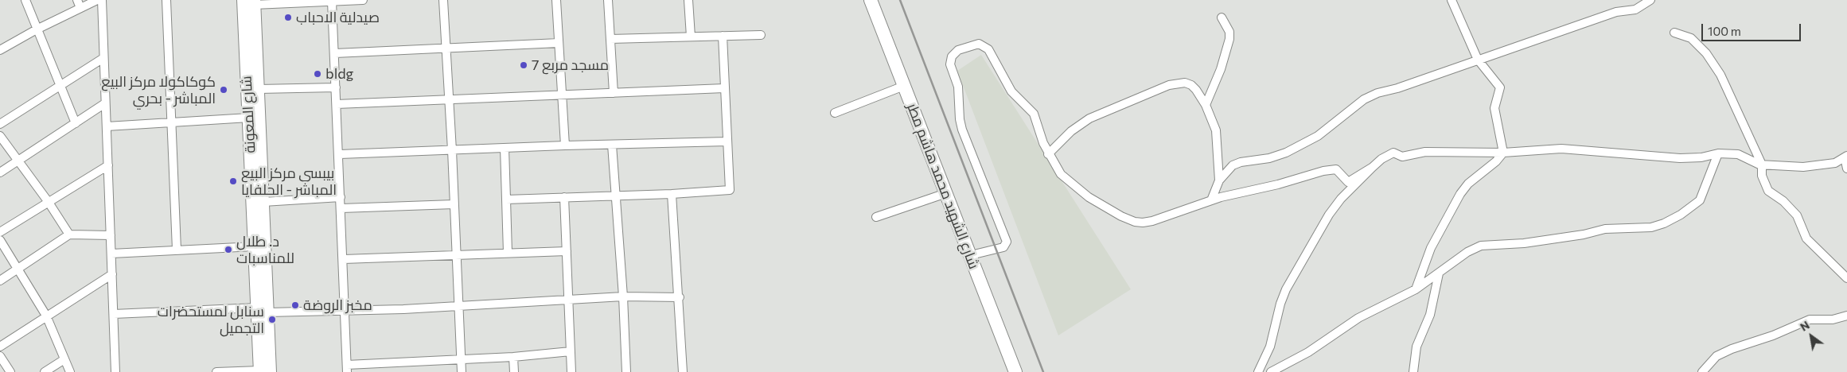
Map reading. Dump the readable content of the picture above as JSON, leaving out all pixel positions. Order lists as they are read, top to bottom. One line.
{"streets":{"main road":["شارع المعونة","شارع الشهيد محمد هاشم مطر"]},"places":["صيدلية الاحباب","مسجد مربع 7","bldg","كوكاكولا مركز البيع المباشر - بحري","بيبسي مركز البيع المباشر - الحلفايا","د. طلال للمناسبات","مخبز الروضة","سنابل لمستحضرات التجميل"],"scale_bar":"100 m","north":"top left"}
